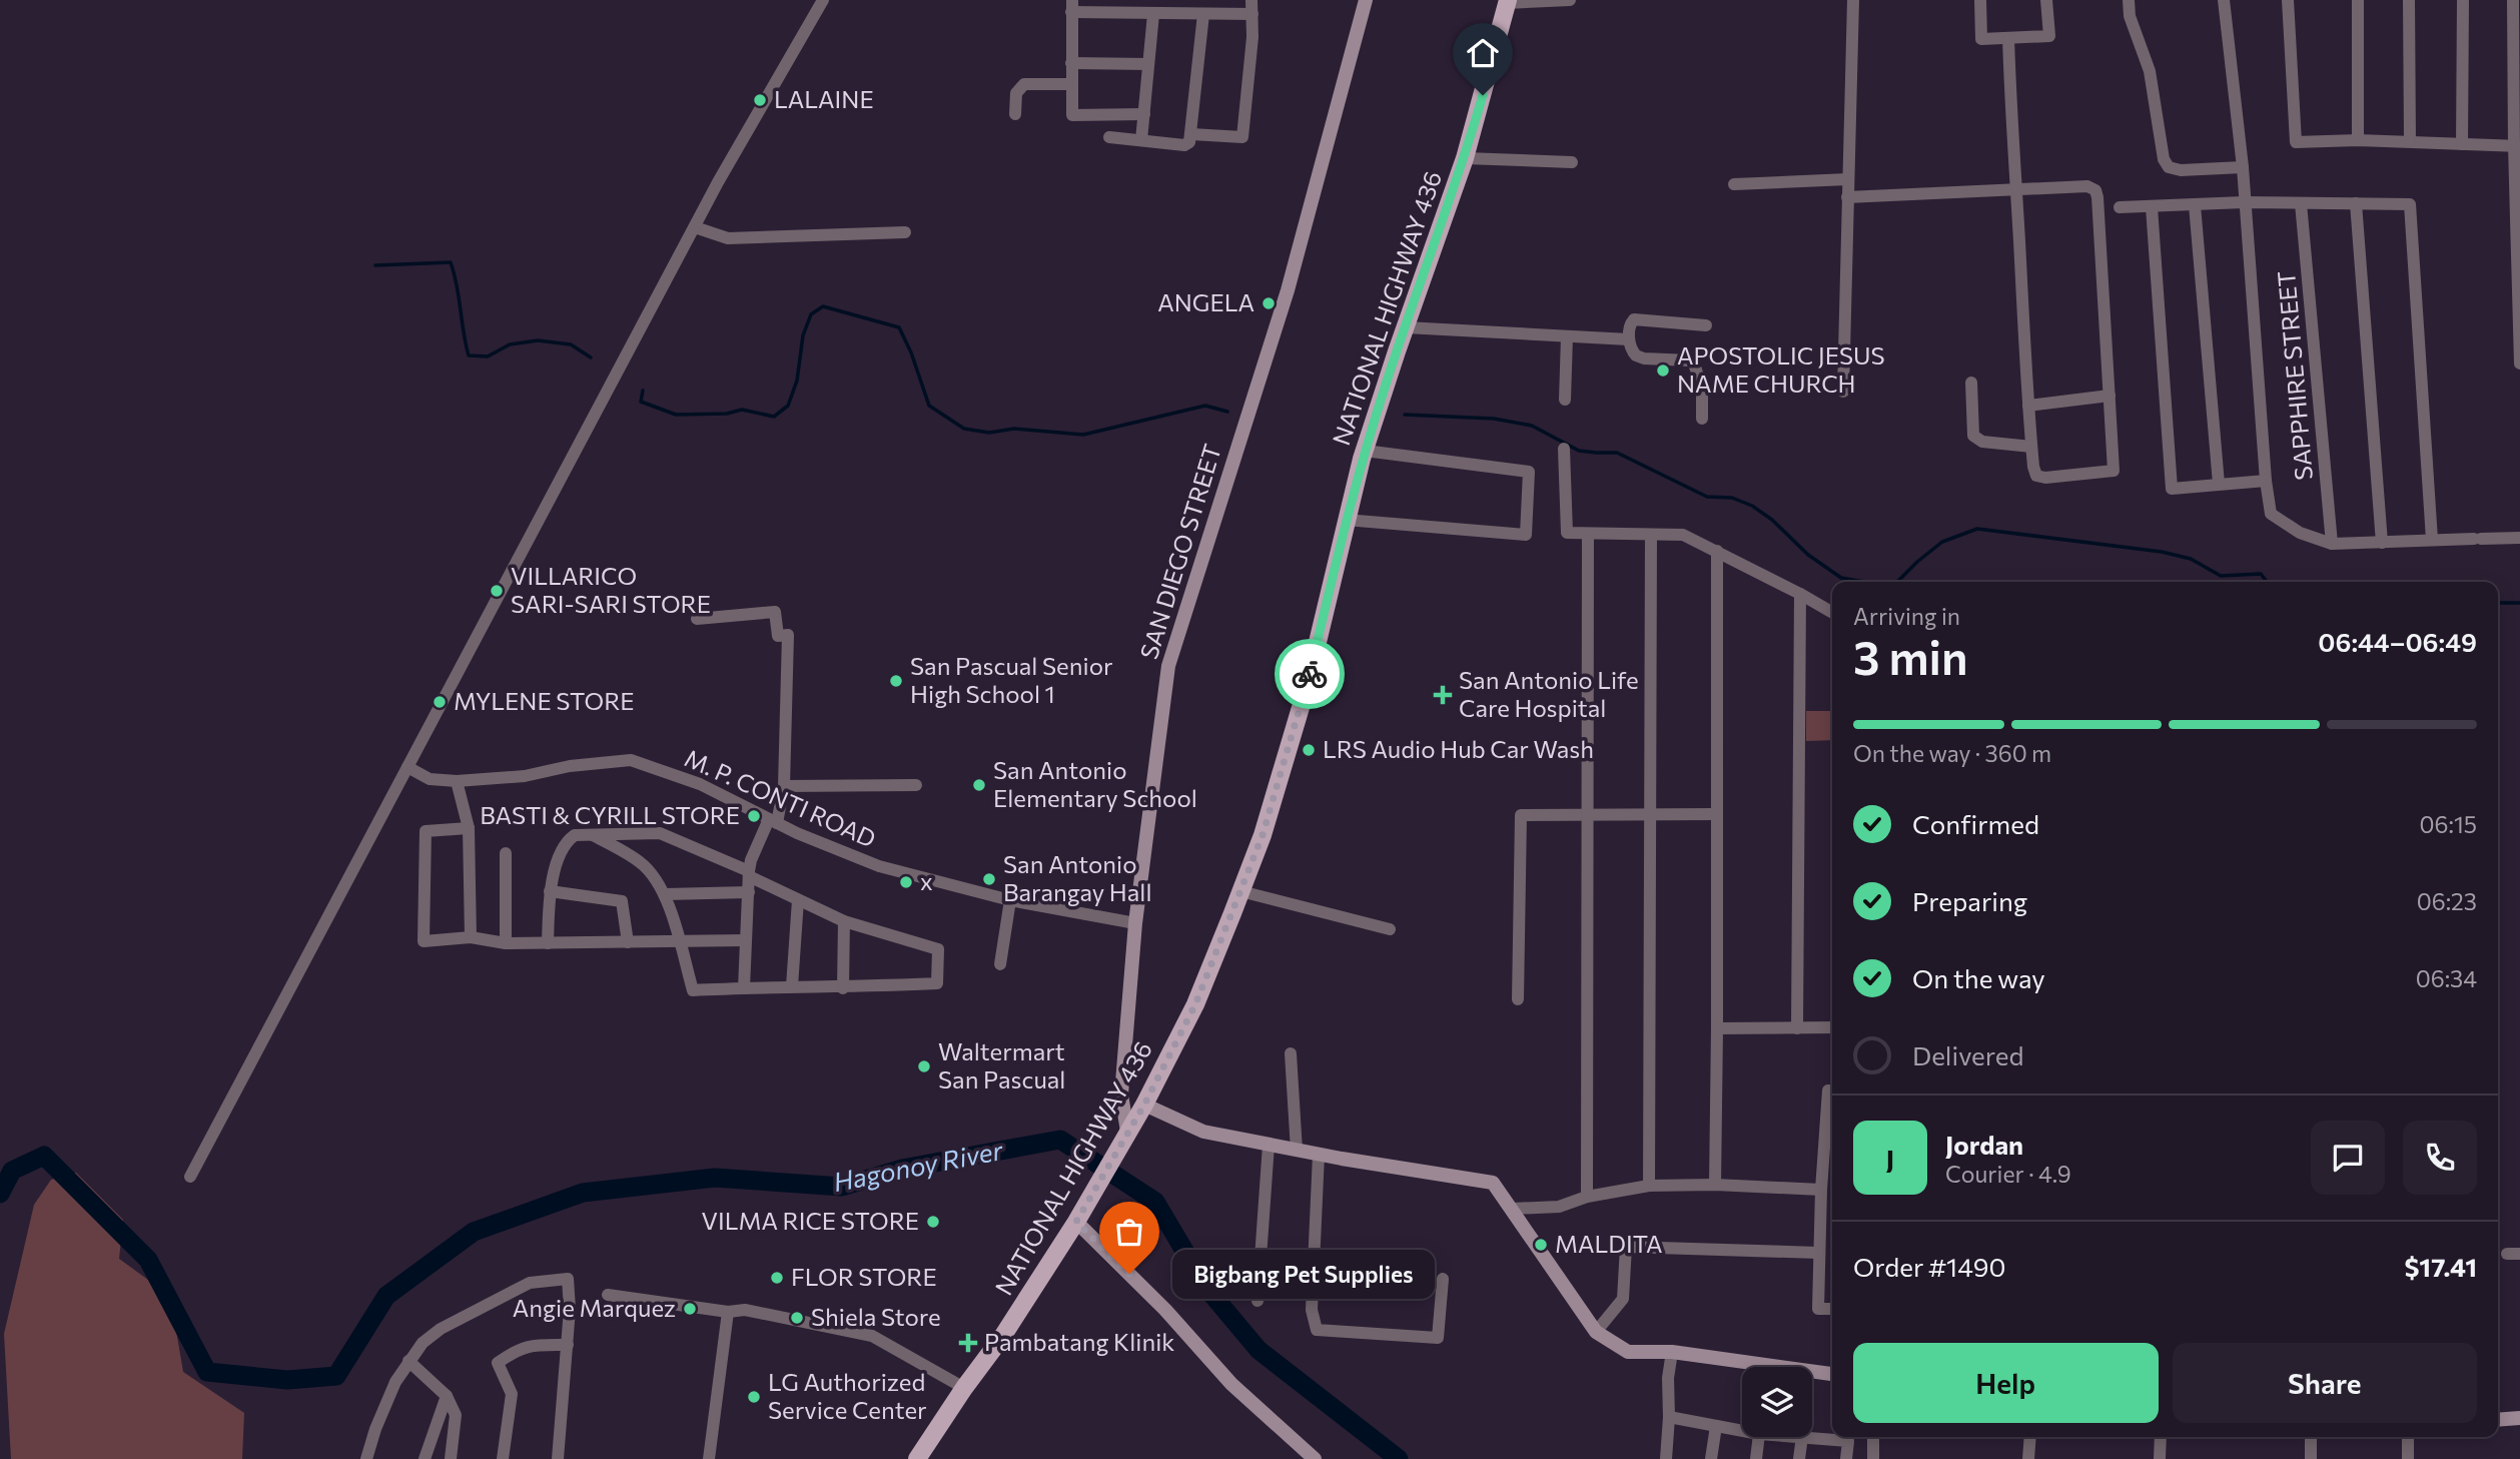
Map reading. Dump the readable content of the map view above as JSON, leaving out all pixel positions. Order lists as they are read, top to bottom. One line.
{"streets":{"main road":["NATIONAL HIGHWAY 436"],"street":["SAPPHIRE STREET","SAN DIEGO STREET","M. P. CONTI ROAD"]},"crossings":[["NATIONAL HIGHWAY 436","SAN DIEGO STREET"],["SAN DIEGO STREET","M. P. CONTI ROAD"]],"water":["Hagonoy River"],"places":{"other":["LALAINE","ANGELA","APOSTOLIC JESUS NAME CHURCH","VILLARICO SARI-SARI STORE","San Pascual Senior High School 1","MYLENE STORE","LRS Audio Hub Car Wash","San Antonio Elementary School","BASTI & CYRILL STORE","San Antonio Barangay Hall","x","Waltermart San Pascual","VILMA RICE STORE","MALDITA","Bigbang Pet Supplies","FLOR STORE","Angie Marquez","Shiela Store","LG Authorized Service Center"],"health":["San Antonio Life Care Hospital","Pambatang Klinik"]},"page":{"heading":["3 min","Arriving in","06:44–06:49"],"panel":["Jordan","Courier · 4.9","Order #1490","$17.41"],"bar":"On the way · 360 m","list":[["Confirmed","06:15"],["Preparing","06:23"],["On the way","06:34"],"Delivered"],"round":"J","bubble":"Bigbang Pet Supplies","buttons":["Help","Share"]}}
